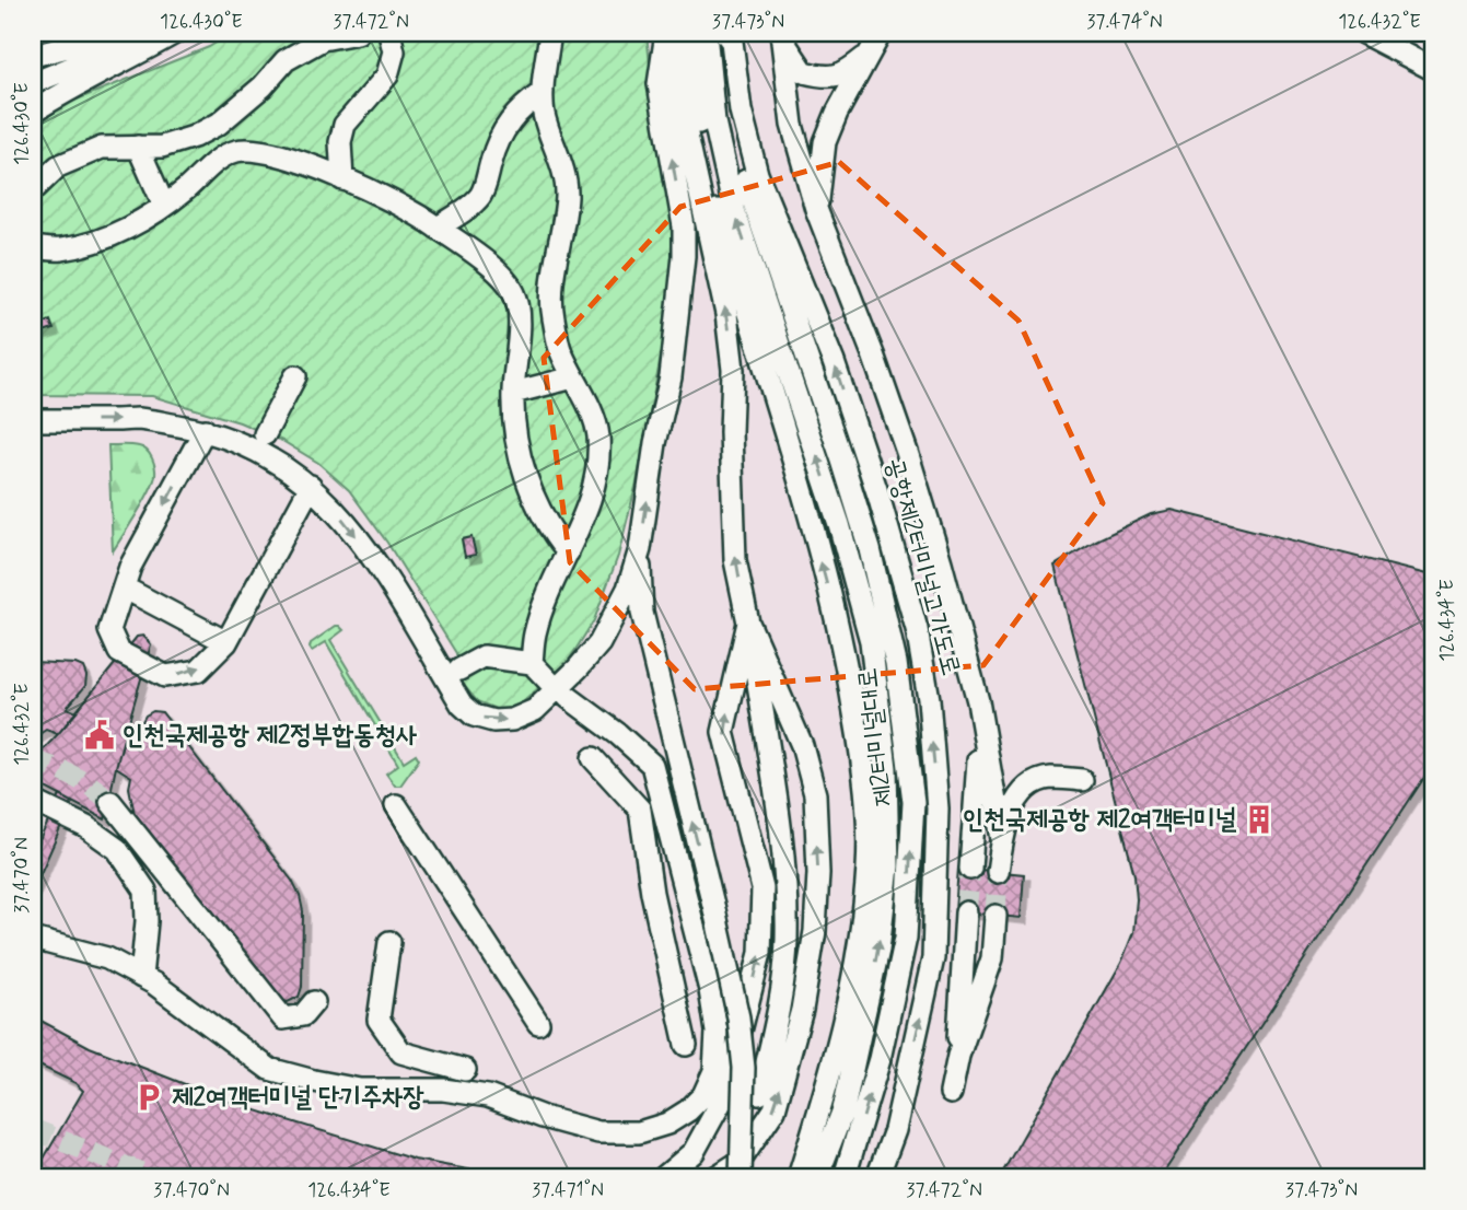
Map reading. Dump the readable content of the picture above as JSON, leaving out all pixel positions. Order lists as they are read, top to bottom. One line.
{"streets":{"street":["공항제2터미널고가도로","제2터미널대로"]},"crossings":[["공항제2터미널고가도로","제2터미널대로"]],"places":{"public building":["인천국제공항 제2정부합동청사"],"building":["인천국제공항 제2여객터미널"],"parking":["제2여객터미널 단기주차장"]},"coordinates":["126.430°E","37.472°N","37.473°N","37.474°N","126.432°E","126.434°E","37.470°N","37.471°N"]}
